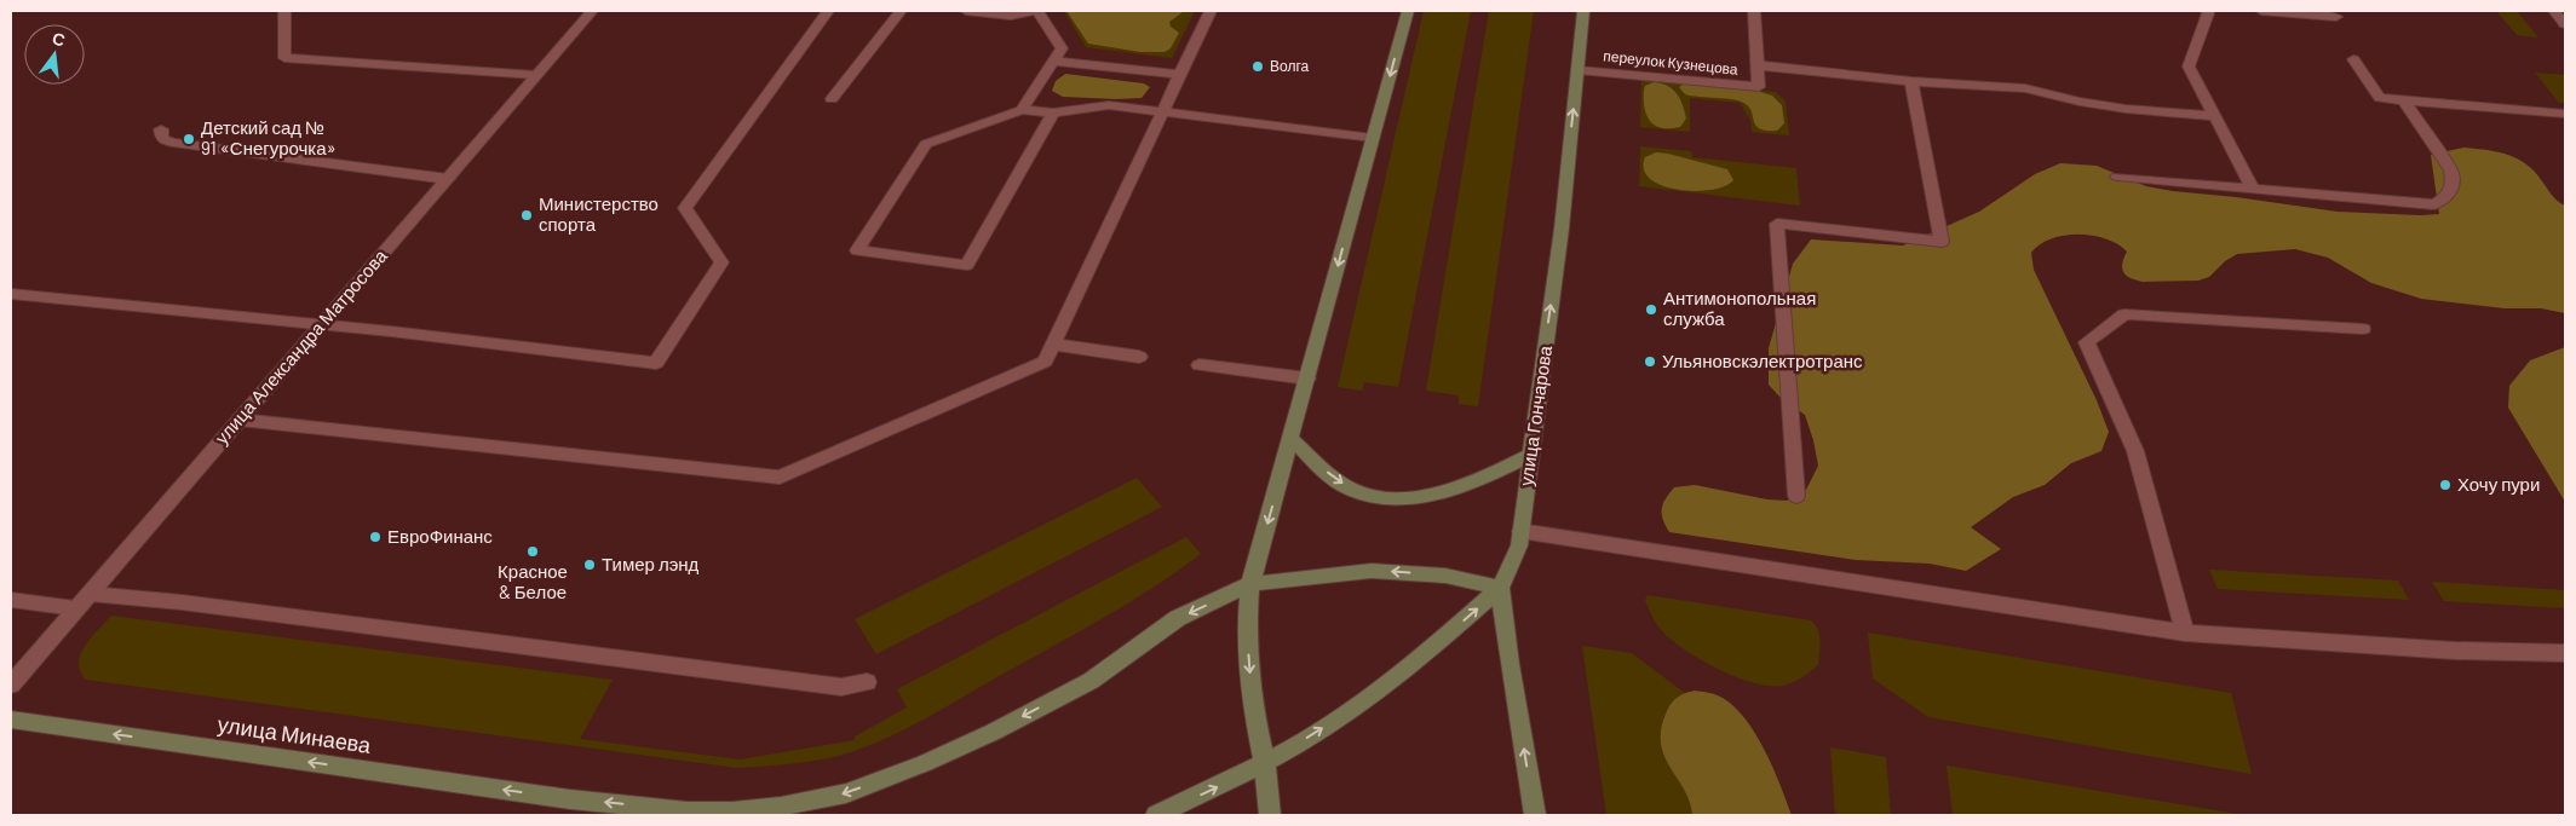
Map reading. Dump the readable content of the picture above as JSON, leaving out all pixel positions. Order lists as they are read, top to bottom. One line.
{"streets":{"main road":["улица Гончарова","улица Минаева"],"street":["переулок Кузнецова","улица Александра Матросова"]},"crossings":[["переулок Кузнецова","улица Гончарова"],["улица Гончарова","улица Минаева"]],"one_way":["улица Гончарова","улица Минаева"],"places":["Волга","Детский сад № 91 «Снегурочка»","Министерство спорта","Антимонопольная служба","Ульяновскэлектротранс","Хочу пури","ЕвроФинанс","Красное & Белое","Тимер лэнд"],"north":"top"}
